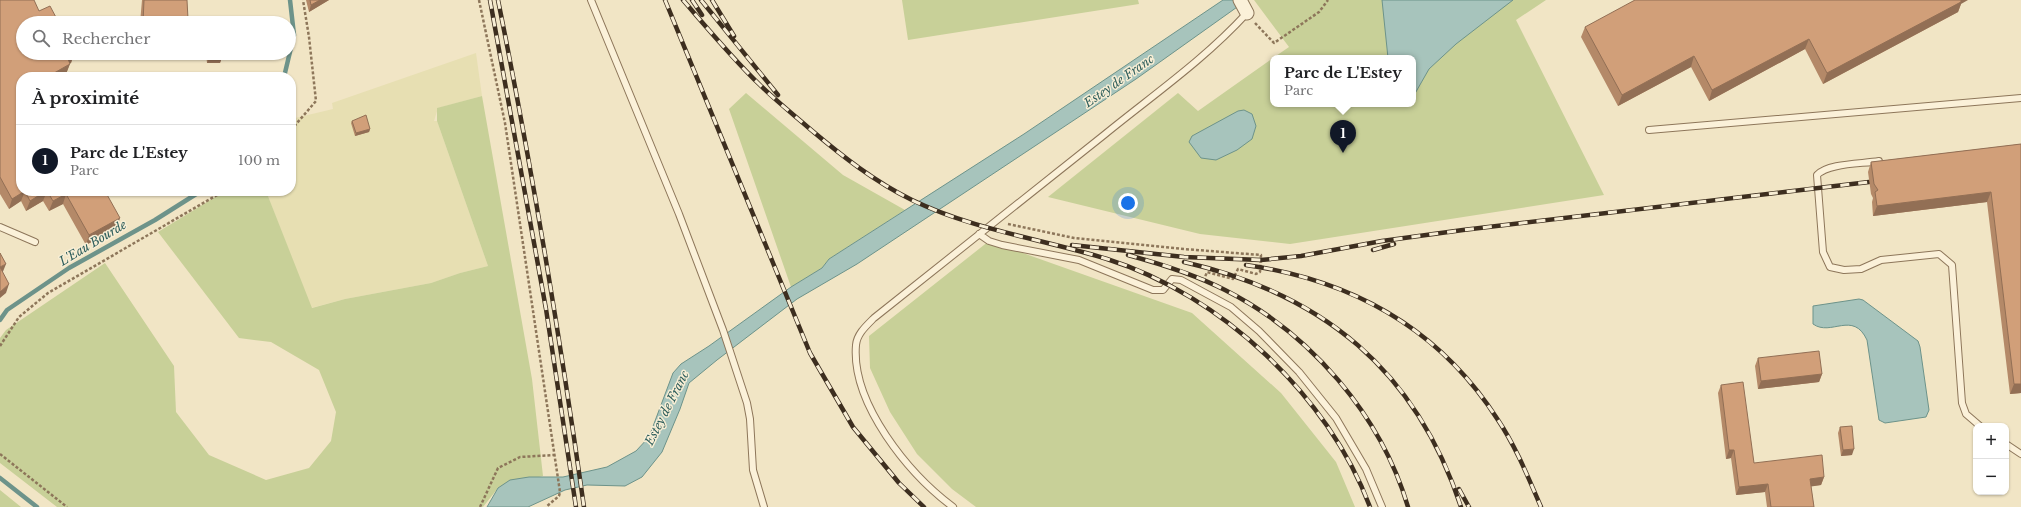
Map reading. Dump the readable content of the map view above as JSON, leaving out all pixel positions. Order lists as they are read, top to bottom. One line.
{"water":["Estey de Franc","L'Eau Bourde"],"page":{"search":"Rechercher","popup":["Parc de L'Estey","Parc"],"heading":"À proximité","pins":"1","list":[{"mark":"1","name":"Parc de L'Estey","note":"Parc","value":"100 m"}],"map_buttons":["+","−"]}}
